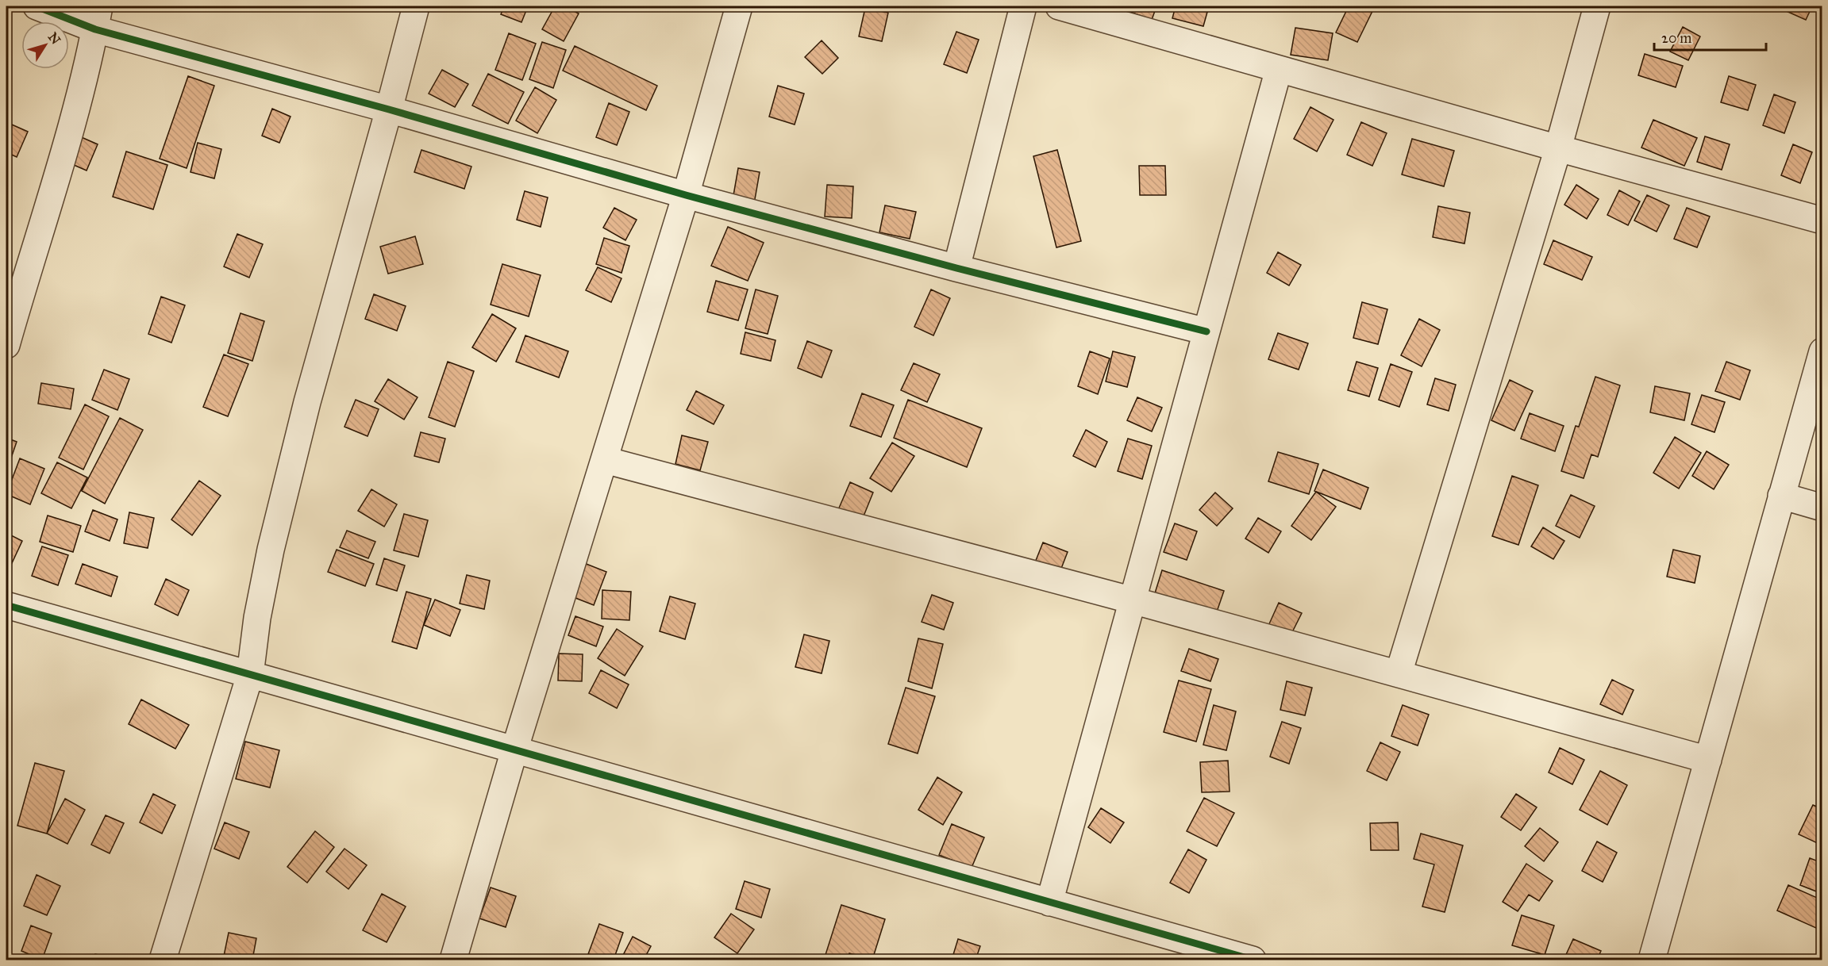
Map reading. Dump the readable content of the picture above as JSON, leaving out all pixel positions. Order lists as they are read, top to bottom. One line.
{"scale_bar":"20 m","north":"top right"}
